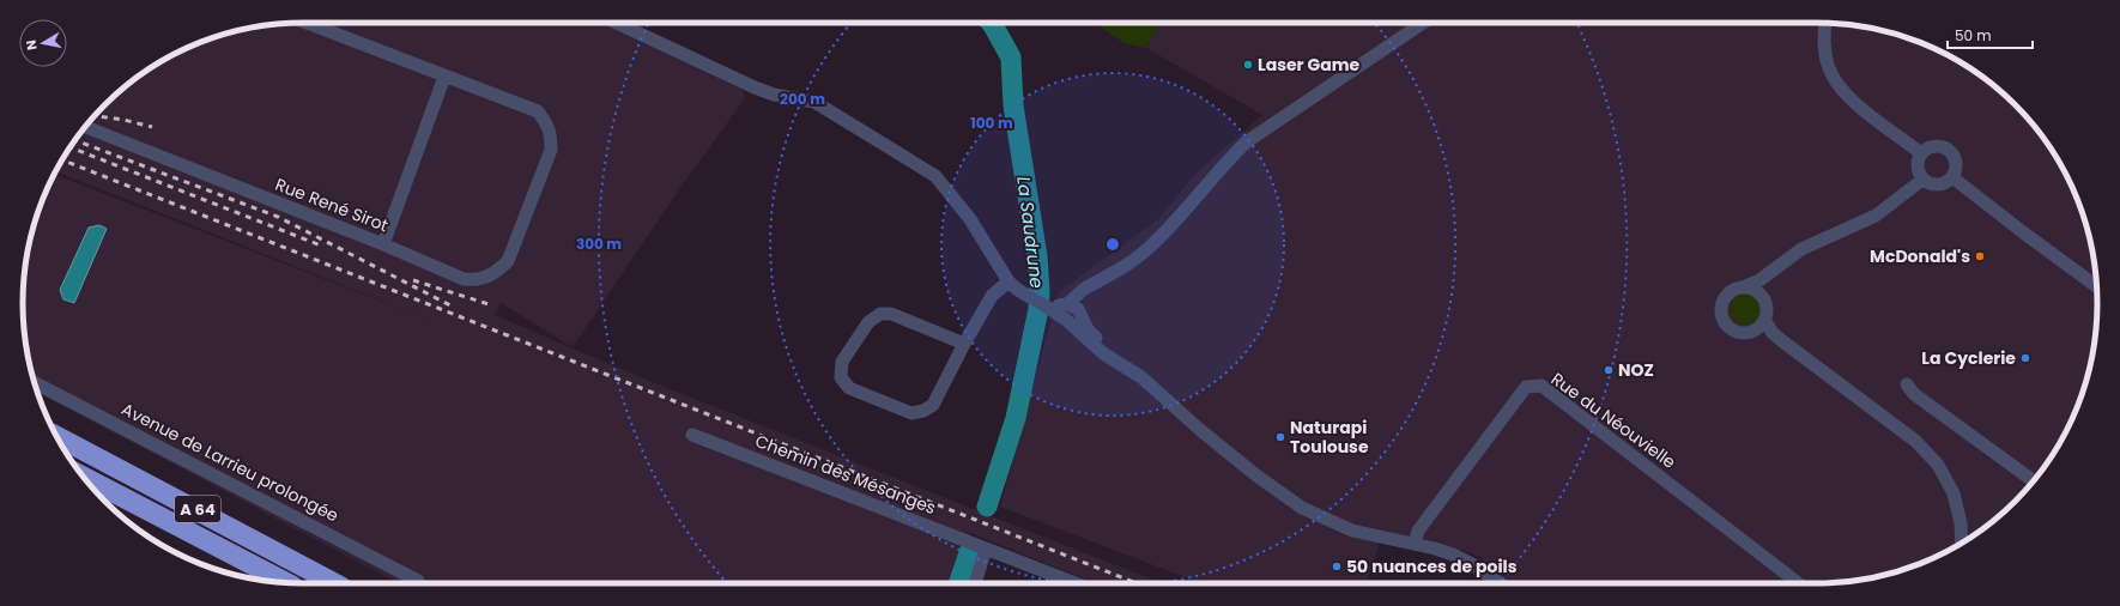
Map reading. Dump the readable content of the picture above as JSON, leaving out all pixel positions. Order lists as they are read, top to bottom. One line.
{"streets":{"highway":["A 64"],"street":["Rue René Sirot","Rue du Néouvielle","Avenue de Larrieu prolongée","Chemin des Mésanges"]},"water":["La Saudrune"],"places":["Laser Game","McDonald's","La Cyclerie","NOZ","Naturapi Toulouse","50 nuances de poils"],"scale_bar":"50 m","north":"left","rings":["200 m","100 m","300 m"]}
